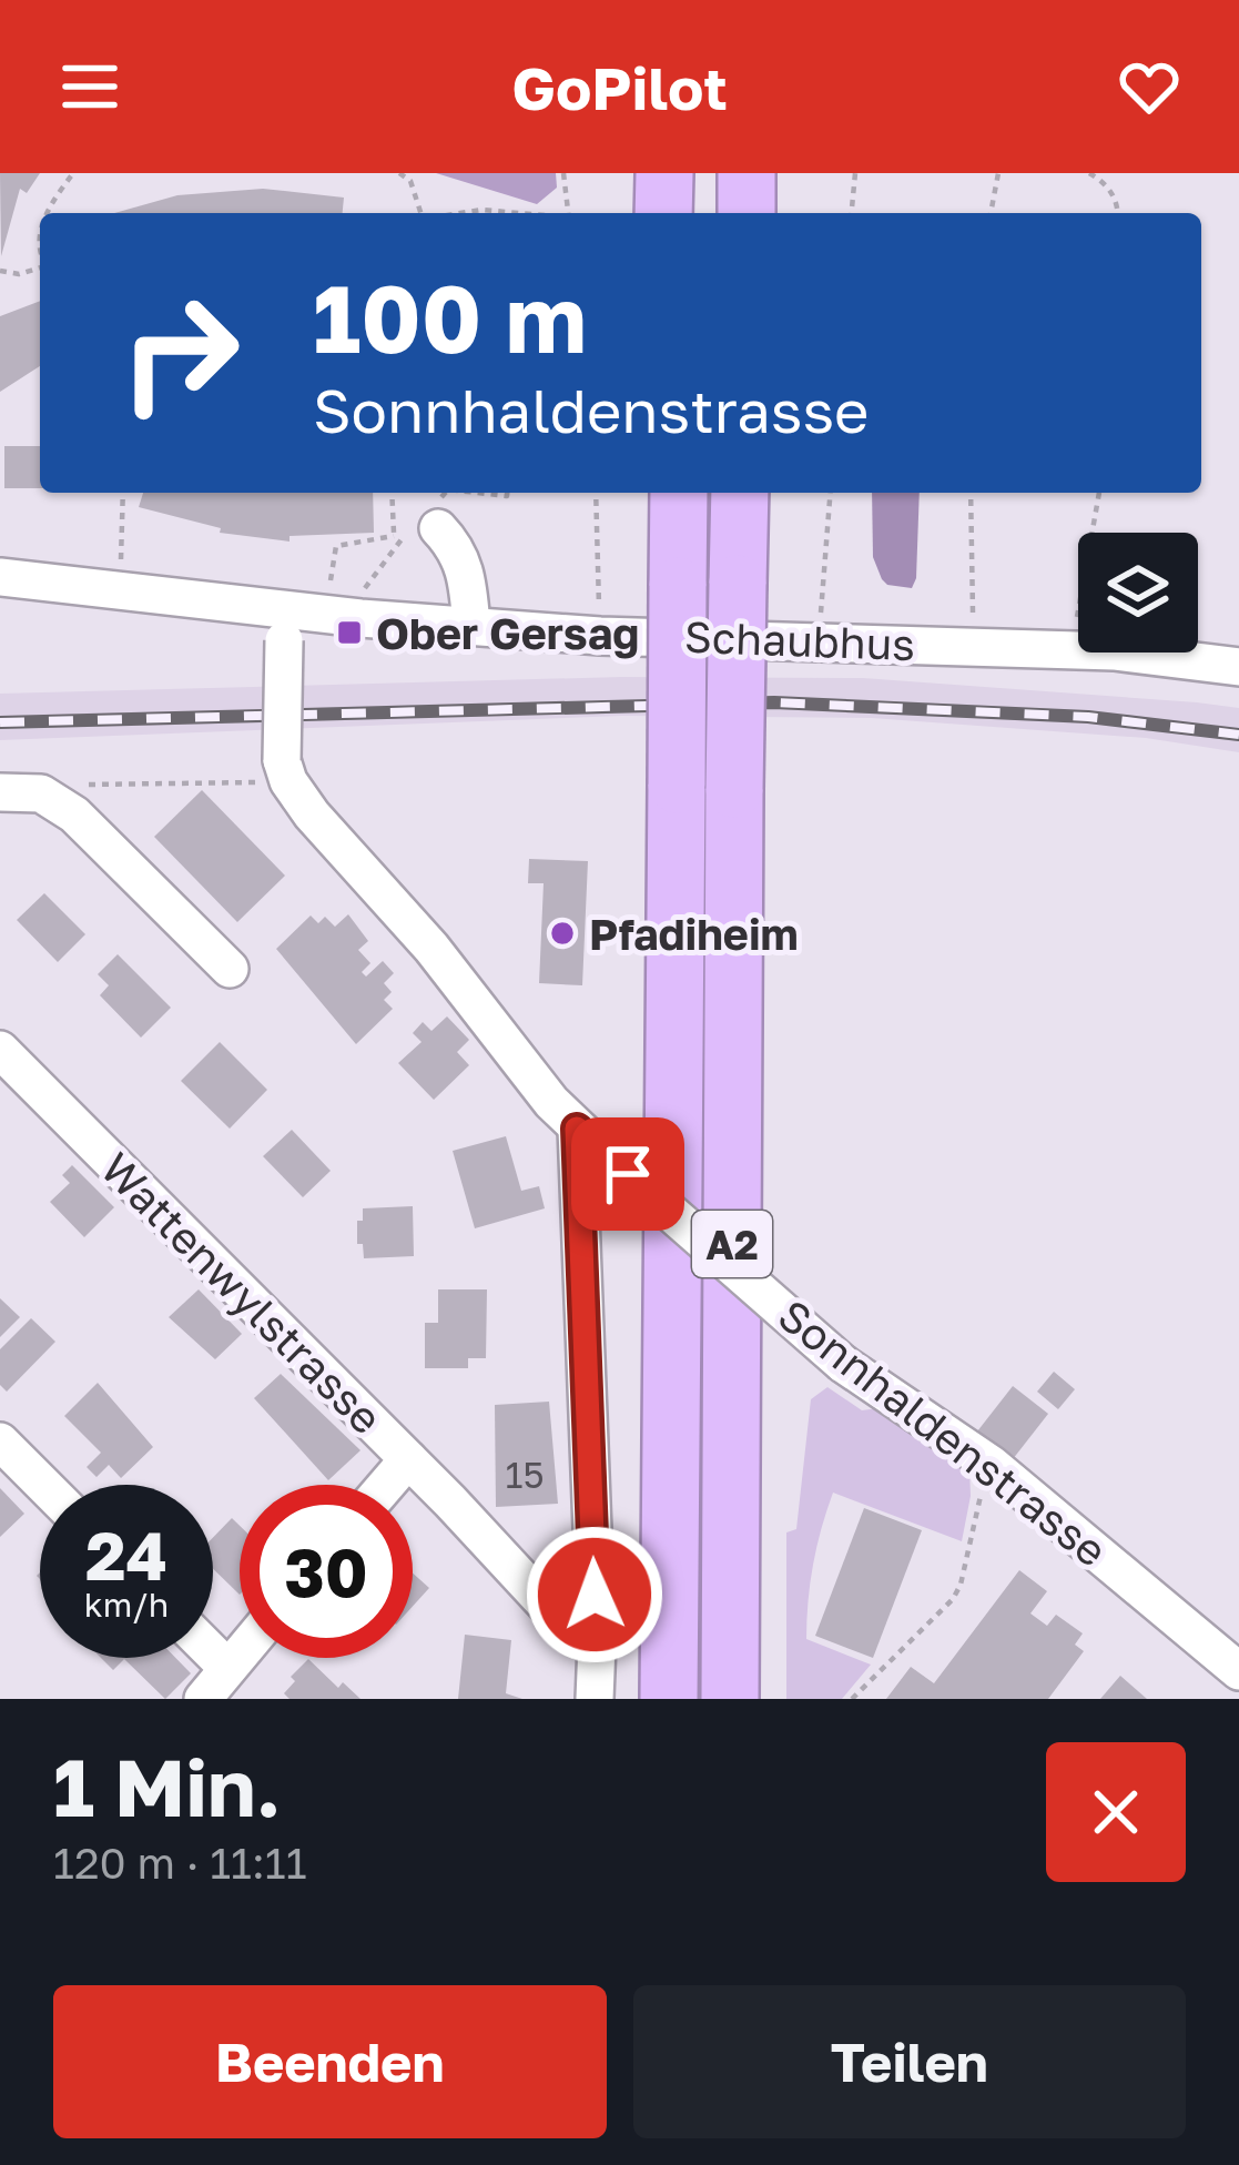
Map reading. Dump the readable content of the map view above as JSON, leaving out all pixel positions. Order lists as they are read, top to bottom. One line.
{"streets":{"highway":["A2"],"street":["Schaubhus","Wattenwylstrasse","Sonnhaldenstrasse"]},"crossings":[["Schaubhus","Sonnhaldenstrasse"]],"places":{"transit":["Ober Gersag"],"other":["Pfadiheim"]},"house_numbers":["15"],"page":{"header":"GoPilot","turn":["100 m","Sonnhaldenstrasse"],"speed":"24 km/h","limit":"30","heading":["1 Min.","120 m · 11:11"],"buttons":["Beenden","Teilen"]}}
